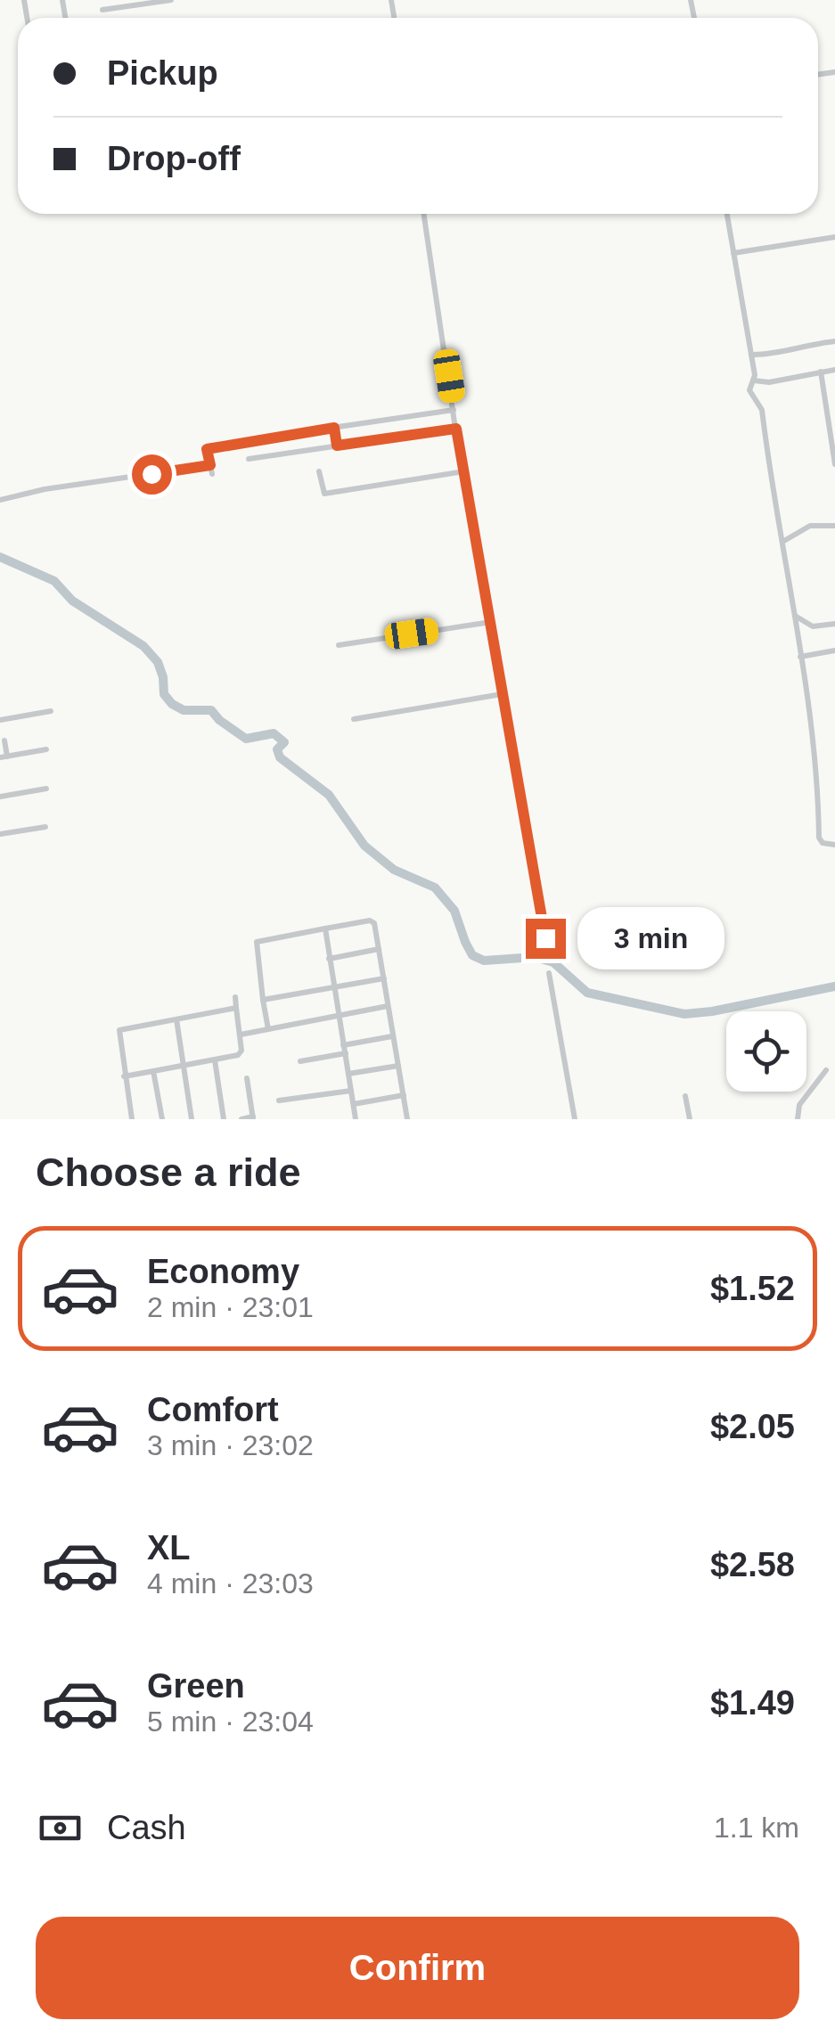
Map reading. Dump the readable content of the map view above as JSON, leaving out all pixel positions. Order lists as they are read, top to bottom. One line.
{"page":{"banner":["Pickup","Drop-off"],"bubble":"3 min","heading":"Choose a ride","list":[{"name":"Economy","note":"2 min · 23:01","value":"$1.52"},{"name":"Comfort","note":"3 min · 23:02","value":"$2.05"},{"name":"XL","note":"4 min · 23:03","value":"$2.58"},{"name":"Green","note":"5 min · 23:04","value":"$1.49"}],"pay":["Cash","1.1 km"],"buttons":"Confirm"}}
